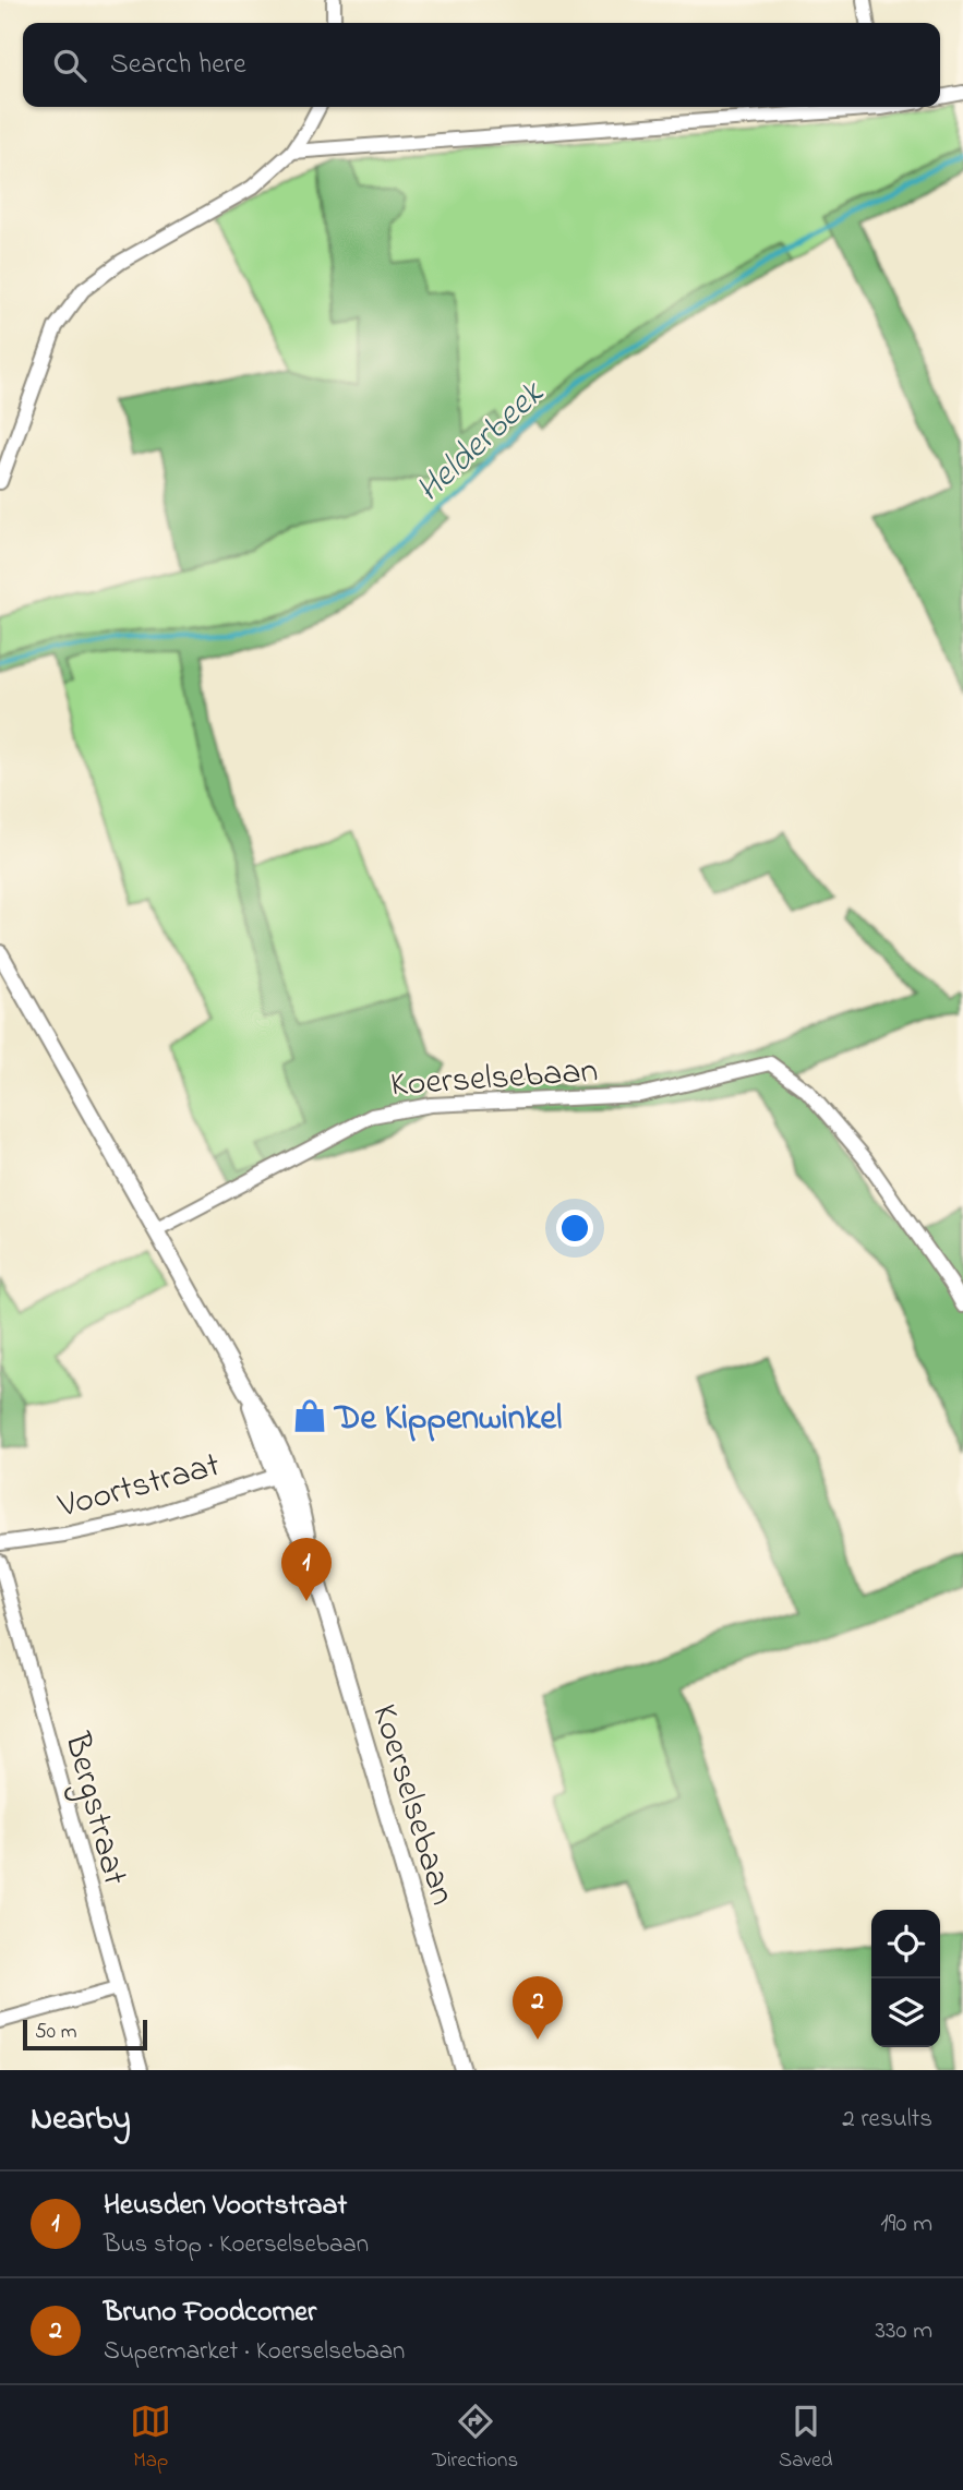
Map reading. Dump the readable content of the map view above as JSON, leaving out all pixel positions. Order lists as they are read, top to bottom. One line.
{"streets":{"street":["Koerselsebaan","Voortstraat","Bergstraat"]},"crossings":[["Koerselsebaan","Voortstraat"]],"water":["Helderbeek"],"places":{"shop":["De Kippenwinkel"]},"scale_bar":"50 m","page":{"search":"Search here","pins":["1","2"],"scale":"50 m","heading":["Nearby","2 results"],"list":[{"mark":"1","name":"Heusden Voortstraat","note":"Bus stop · Koerselsebaan","value":"190 m"},{"mark":"2","name":"Bruno Foodcorner","note":"Supermarket · Koerselsebaan","value":"330 m"}],"nav":["Map","Directions","Saved"]}}
